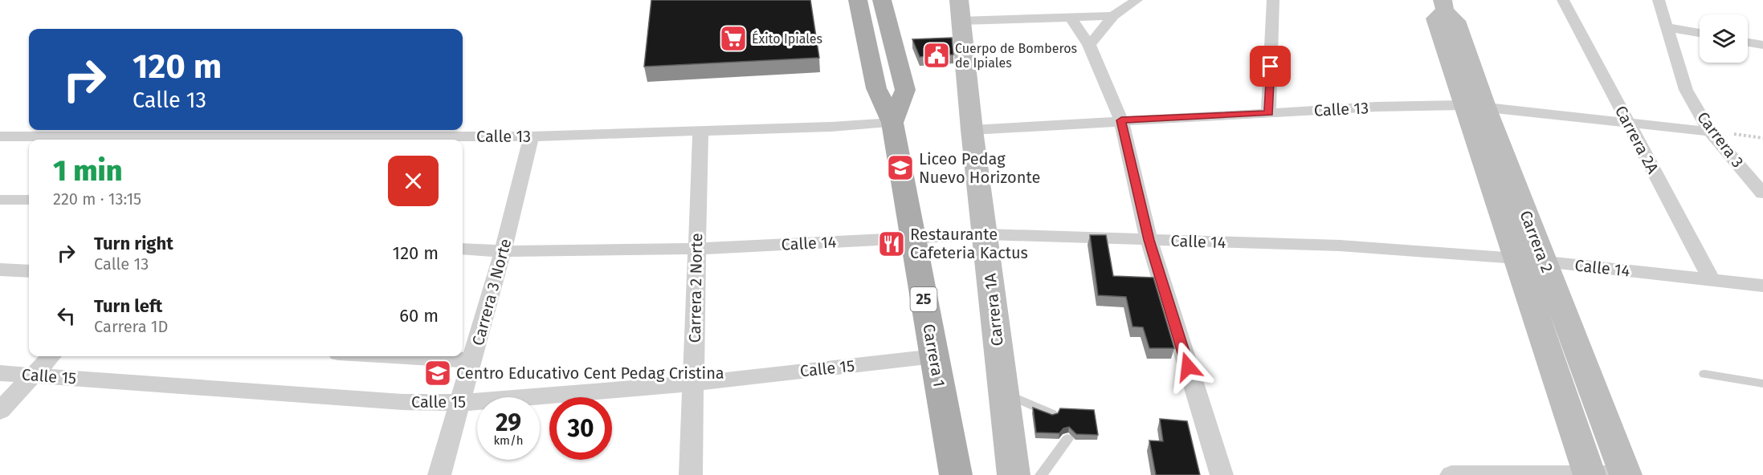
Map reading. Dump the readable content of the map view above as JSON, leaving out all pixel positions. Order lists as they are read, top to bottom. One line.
{"streets":{"main road":["25","Carrera 1"],"street":["Calle 13","Carrera 2A","Carrera 3","Calle 14","Carrera 2","Carrera 2 Norte","Carrera 3 Norte","Carrera 1A","Calle 15"]},"crossings":[["Calle 13","Carrera 2A"],["Calle 13","Carrera 3"],["Calle 13","Carrera 2"],["Calle 13","Carrera 2 Norte"],["Calle 13","Carrera 3 Norte"],["Calle 13","Carrera 1A"],["Calle 13","Carrera 1"],["Carrera 2A","Calle 14"],["Calle 14","Carrera 2"],["Calle 14","Carrera 2 Norte"],["Calle 14","Carrera 3 Norte"],["Calle 14","Carrera 1A"],["Calle 14","Carrera 1"],["Carrera 2 Norte","Calle 15"],["Carrera 3 Norte","Calle 15"],["Carrera 1","Calle 15"]],"places":{"supermarket":["Éxito Ipiales"],"public building":["Cuerpo de Bomberos de Ipiales"],"school or university":["Liceo Pedag Nuevo Horizonte","Centro Educativo Cent Pedag Cristina"],"restaurant":["Restaurante Cafeteria Kactus"]},"page":{"turn":["120 m","Calle 13"],"heading":["1 min","220 m · 13:15"],"list":[{"name":"Turn right","note":"Calle 13","value":"120 m"},{"name":"Turn left","note":"Carrera 1D","value":"60 m"}],"speed":"29 km/h","limit":"30"}}
